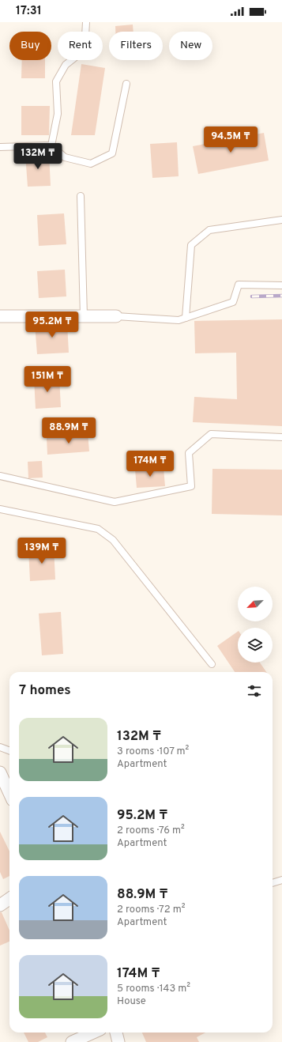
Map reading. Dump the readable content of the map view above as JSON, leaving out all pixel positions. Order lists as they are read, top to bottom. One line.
{"north":"bottom left","page":{"status":"17:31","chip":["Buy","Rent","Filters","New"],"price":["94.5M ₸","132M ₸","95.2M ₸","151M ₸","88.9M ₸","174M ₸","139M ₸"],"heading":"7 homes","list":[{"name":"132M ₸","note":"3 rooms · 107 m² · Apartment"},{"name":"95.2M ₸","note":"2 rooms · 76 m² · Apartment"},{"name":"88.9M ₸","note":"2 rooms · 72 m² · Apartment"},{"name":"174M ₸","note":"5 rooms · 143 m² · House"}]}}
